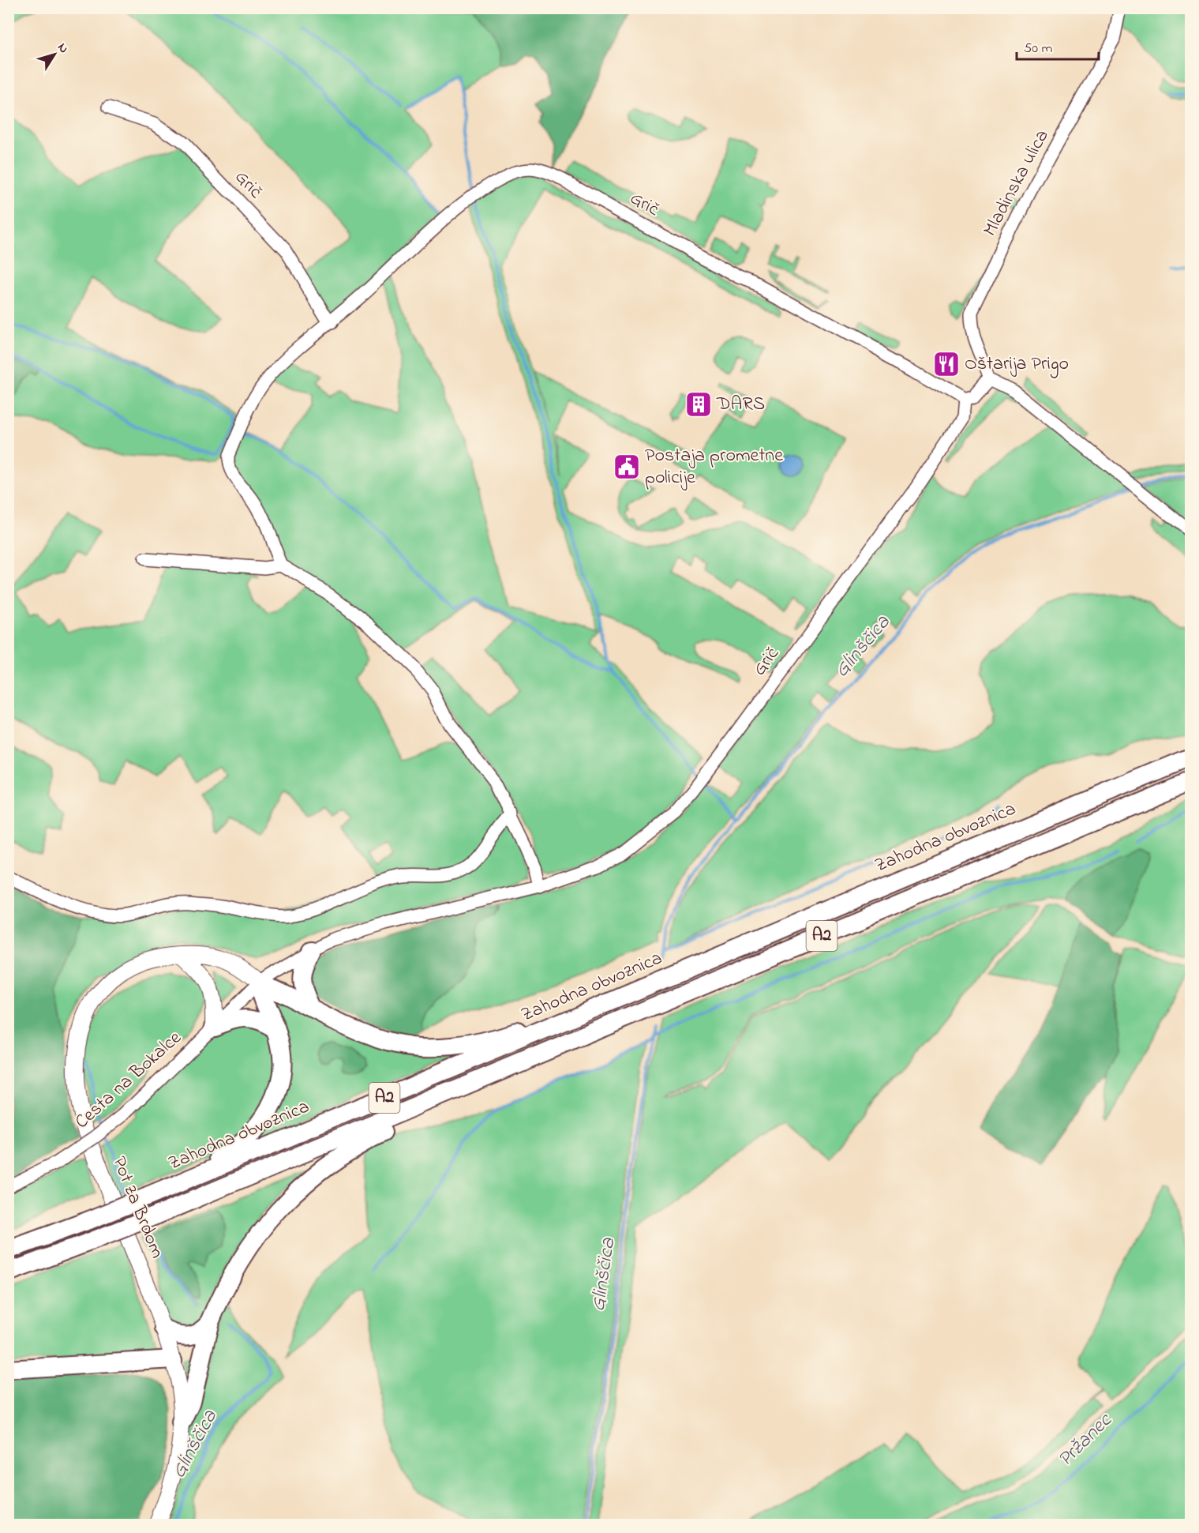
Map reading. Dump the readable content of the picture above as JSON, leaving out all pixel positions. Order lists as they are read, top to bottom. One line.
{"streets":{"highway":["Zahodna obvoznica","A2"],"main road":["Pot za Brdom"],"street":["Mladinska ulica","Grič","Cesta na Bokalce"]},"crossings":[["Grič","Cesta na Bokalce"]],"water":["Glinščica","Pržanec"],"places":{"restaurant":["Oštarija Prigo"],"building":["DARS"],"public building":["Postaja prometne policije"]},"scale_bar":"50 m","north":"top right"}
